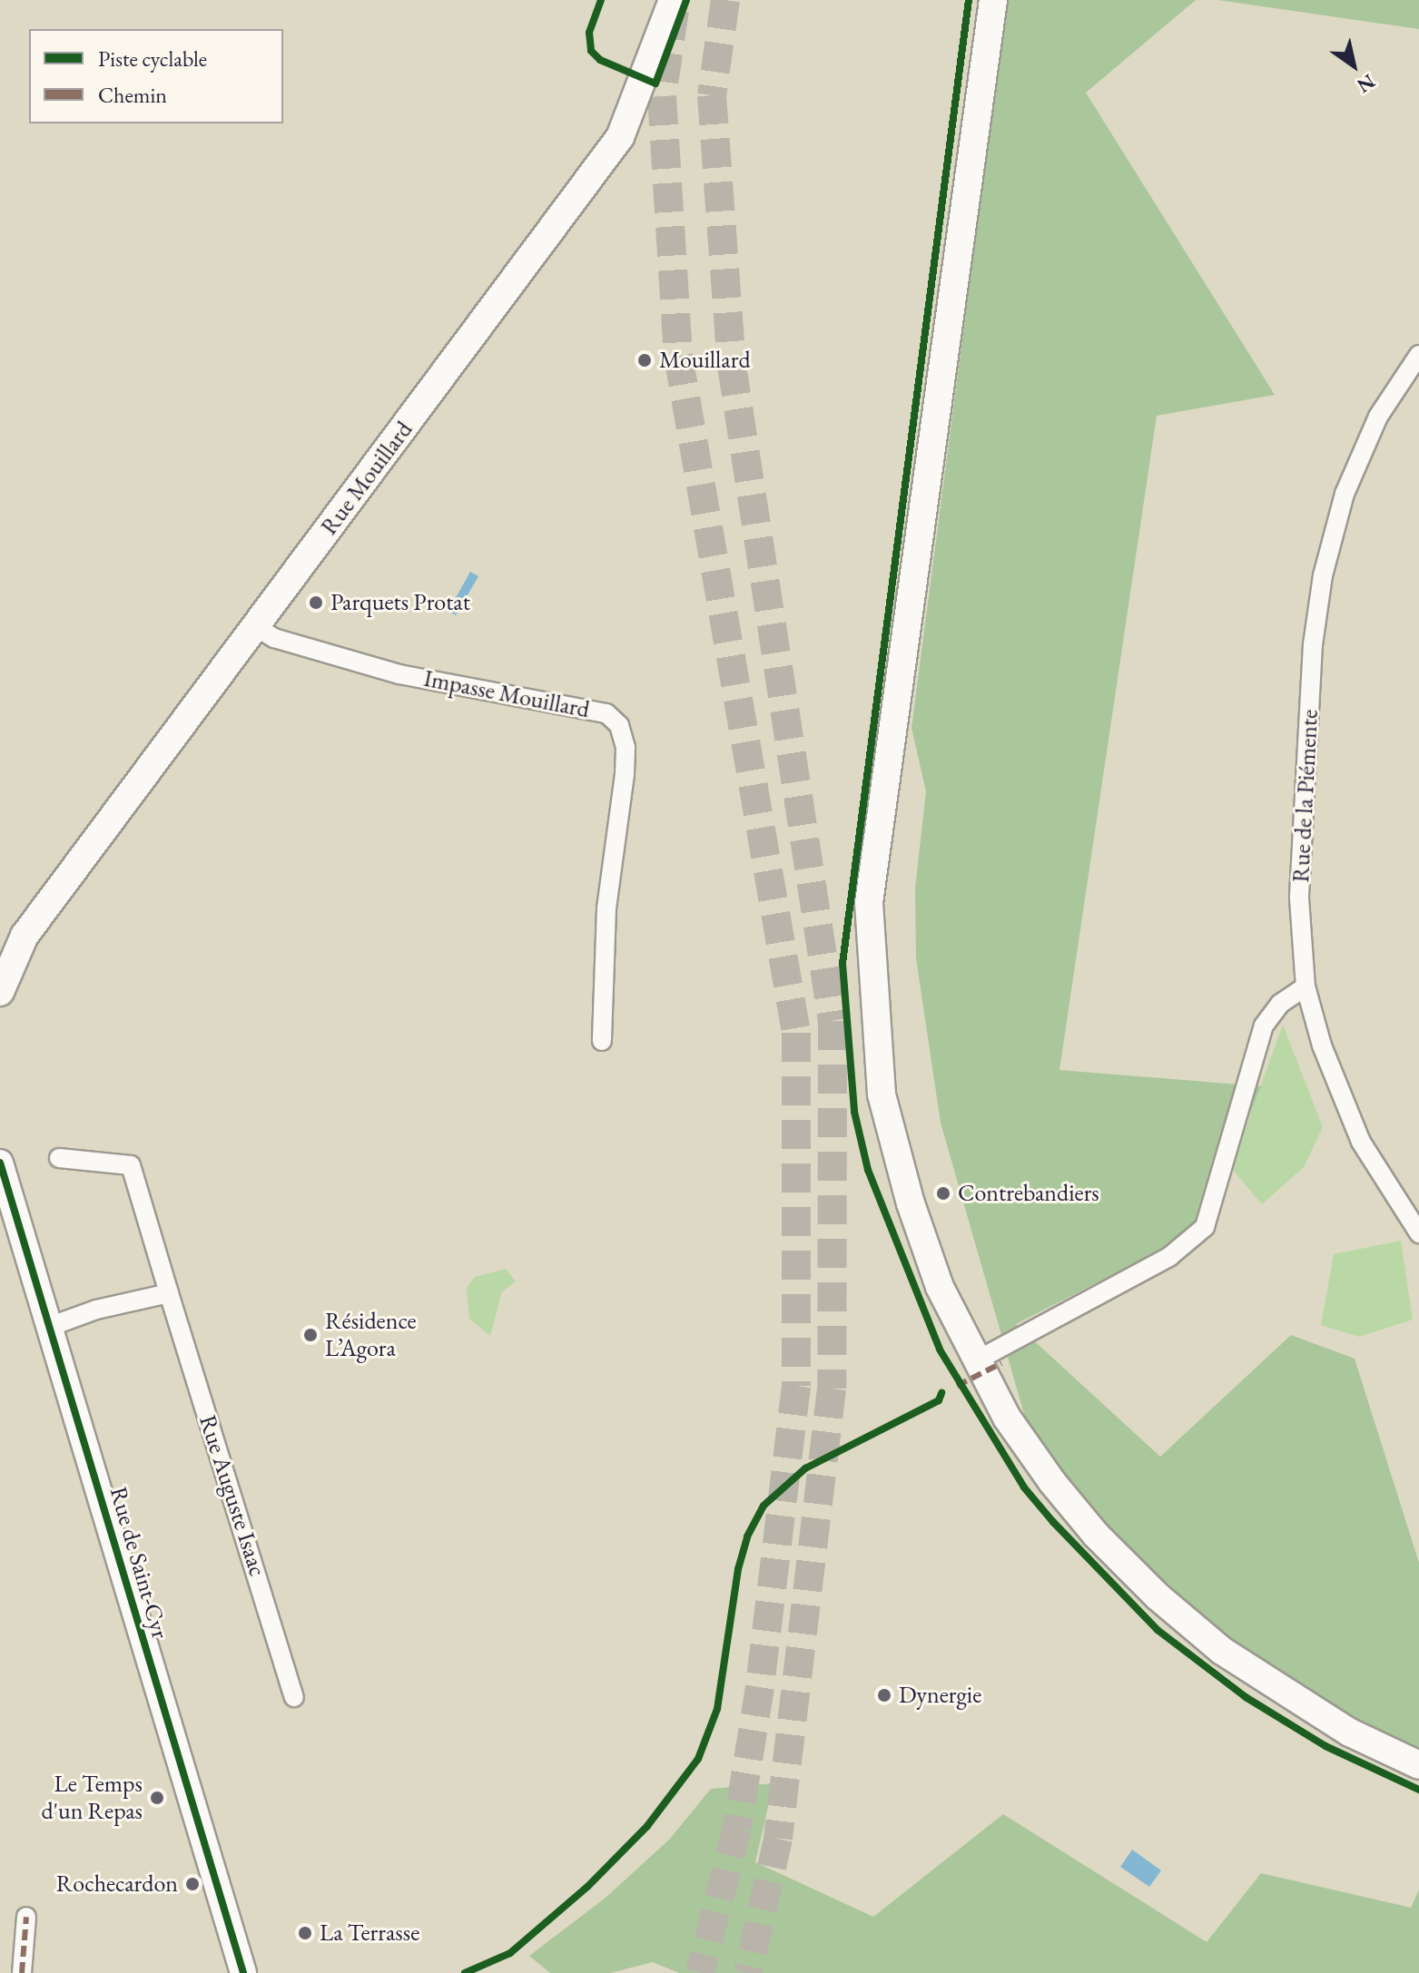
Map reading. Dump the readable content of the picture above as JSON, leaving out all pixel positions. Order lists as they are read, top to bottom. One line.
{"streets":{"main road":["Rue Mouillard","Rue de Saint-Cyr"],"street":["Impasse Mouillard","Rue de la Piémente","Rue Auguste Isaac"]},"crossings":[["Rue Mouillard","Impasse Mouillard"]],"places":["Mouillard","Parquets Protat","Contrebandiers","Résidence L’Agora","Dynergie","Le Temps d'un Repas","Rochecardon","La Terrasse"],"legend":["Piste cyclable","Chemin"],"north":"bottom right"}
